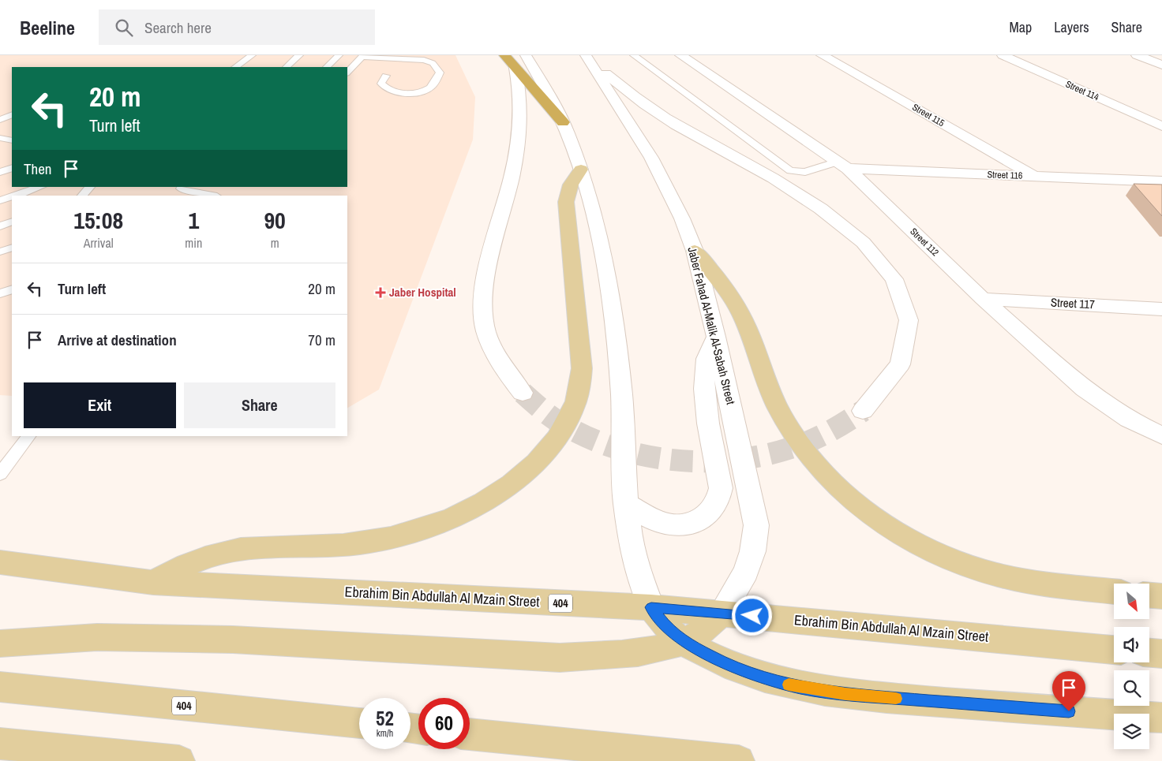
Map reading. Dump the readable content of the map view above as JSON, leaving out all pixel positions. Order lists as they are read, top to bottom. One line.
{"streets":{"main road":["Ebrahim Bin Abdullah Al Mzain Street","404"],"street":["Street 114","Street 115","Street 116","Street 112","Street 117","Jaber Fahad Al-Malik Al-Sabah Street"]},"crossings":[["Street 115","Street 116"],["Street 116","Street 112"],["Street 112","Street 117"],["Jaber Fahad Al-Malik Al-Sabah Street","Ebrahim Bin Abdullah Al Mzain Street"]],"places":{"health":["Jaber Hospital"]},"north":"bottom right","page":{"header":"Beeline","search":"Search here","nav":["Map","Layers","Share"],"turn":["20 m","Turn left"],"then":"Then","eta":["15:08","Arrival","1","min","90","m"],"list":[{"name":"Turn left","value":"20 m"},{"name":"Arrive at destination","value":"70 m"}],"buttons":["Exit","Share"],"speed":"52 km/h","limit":"60"}}
